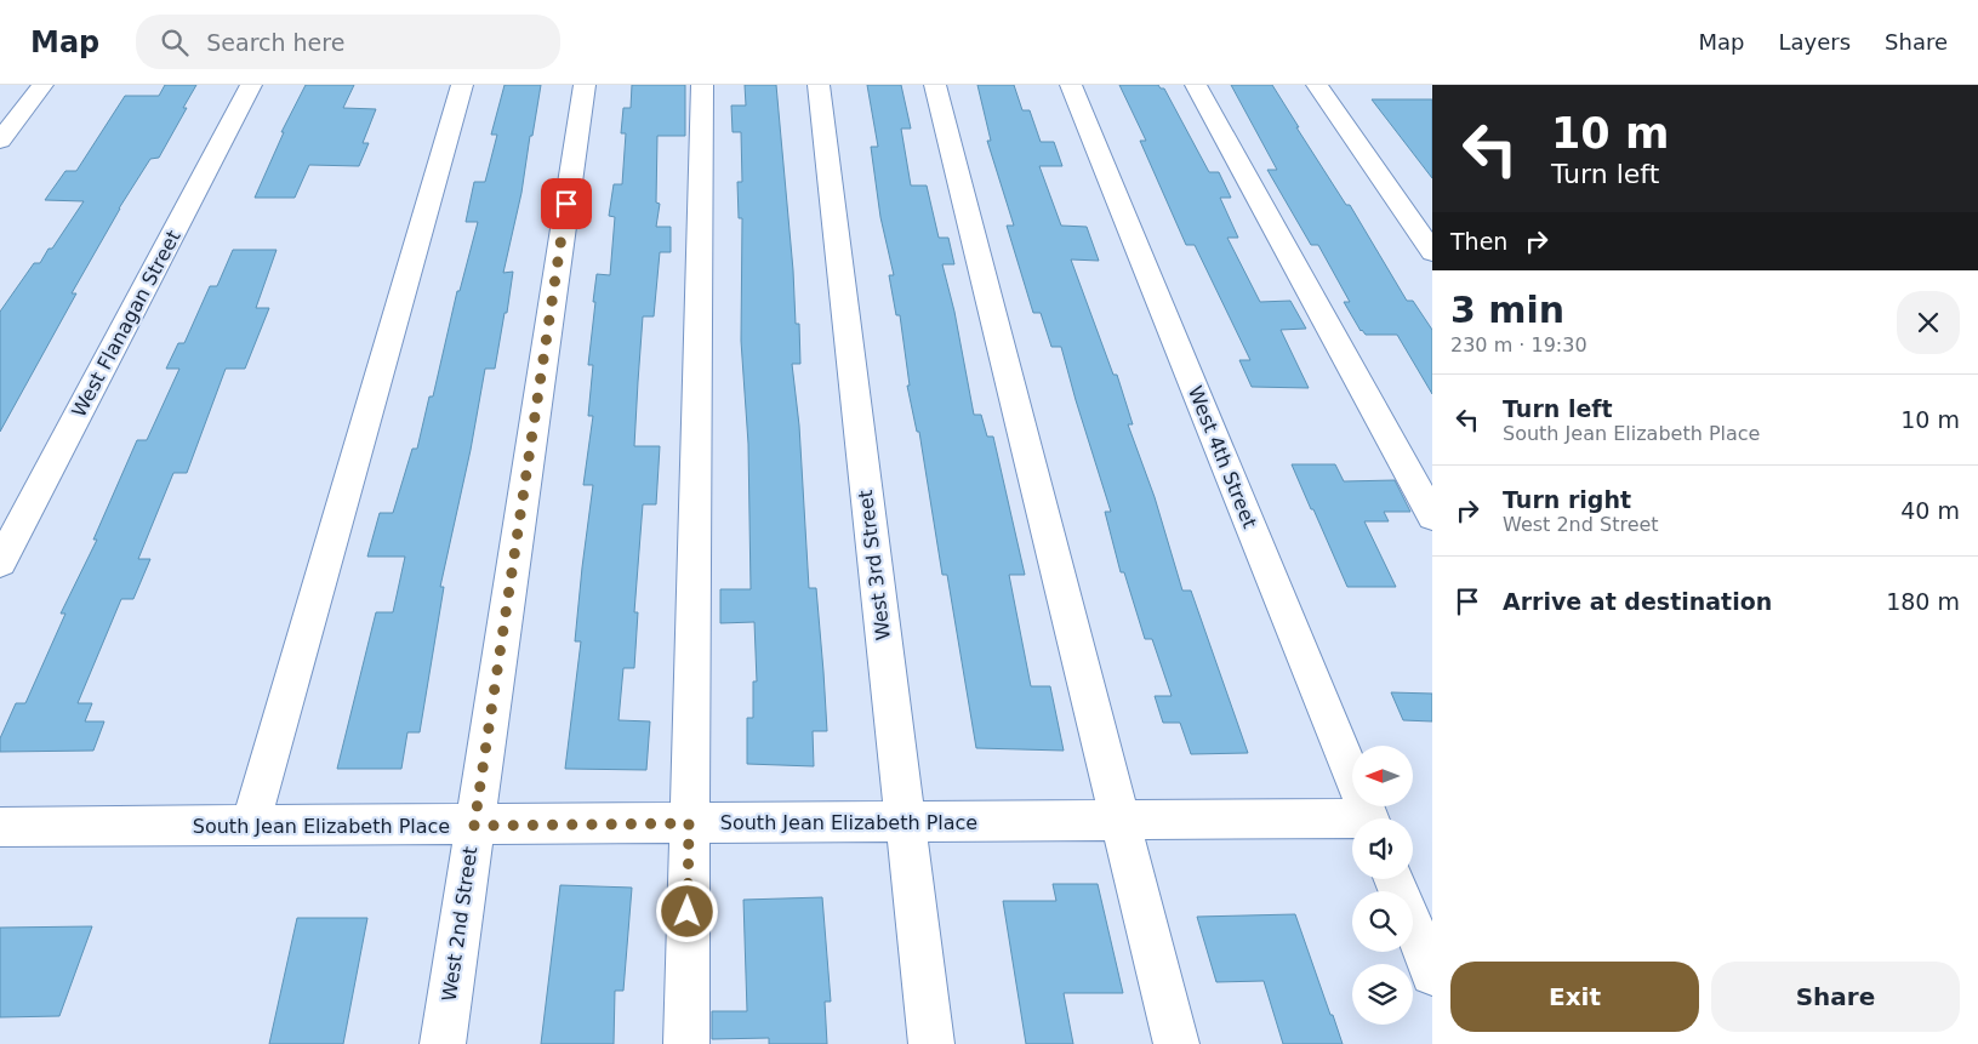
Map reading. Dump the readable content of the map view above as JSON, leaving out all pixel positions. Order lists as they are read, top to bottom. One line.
{"streets":{"street":["West Flanagan Street","West 4th Street","West 3rd Street","South Jean Elizabeth Place","West 2nd Street"]},"crossings":[["West 3rd Street","South Jean Elizabeth Place"],["South Jean Elizabeth Place","West 2nd Street"]],"north":"left","page":{"header":"Map","search":"Search here","nav":["Map","Layers","Share"],"turn":["10 m","Turn left"],"then":"Then","heading":["3 min","230 m · 19:30"],"list":[{"name":"Turn left","note":"South Jean Elizabeth Place","value":"10 m"},{"name":"Turn right","note":"West 2nd Street","value":"40 m"},{"name":"Arrive at destination","value":"180 m"}],"buttons":["Exit","Share"]}}
